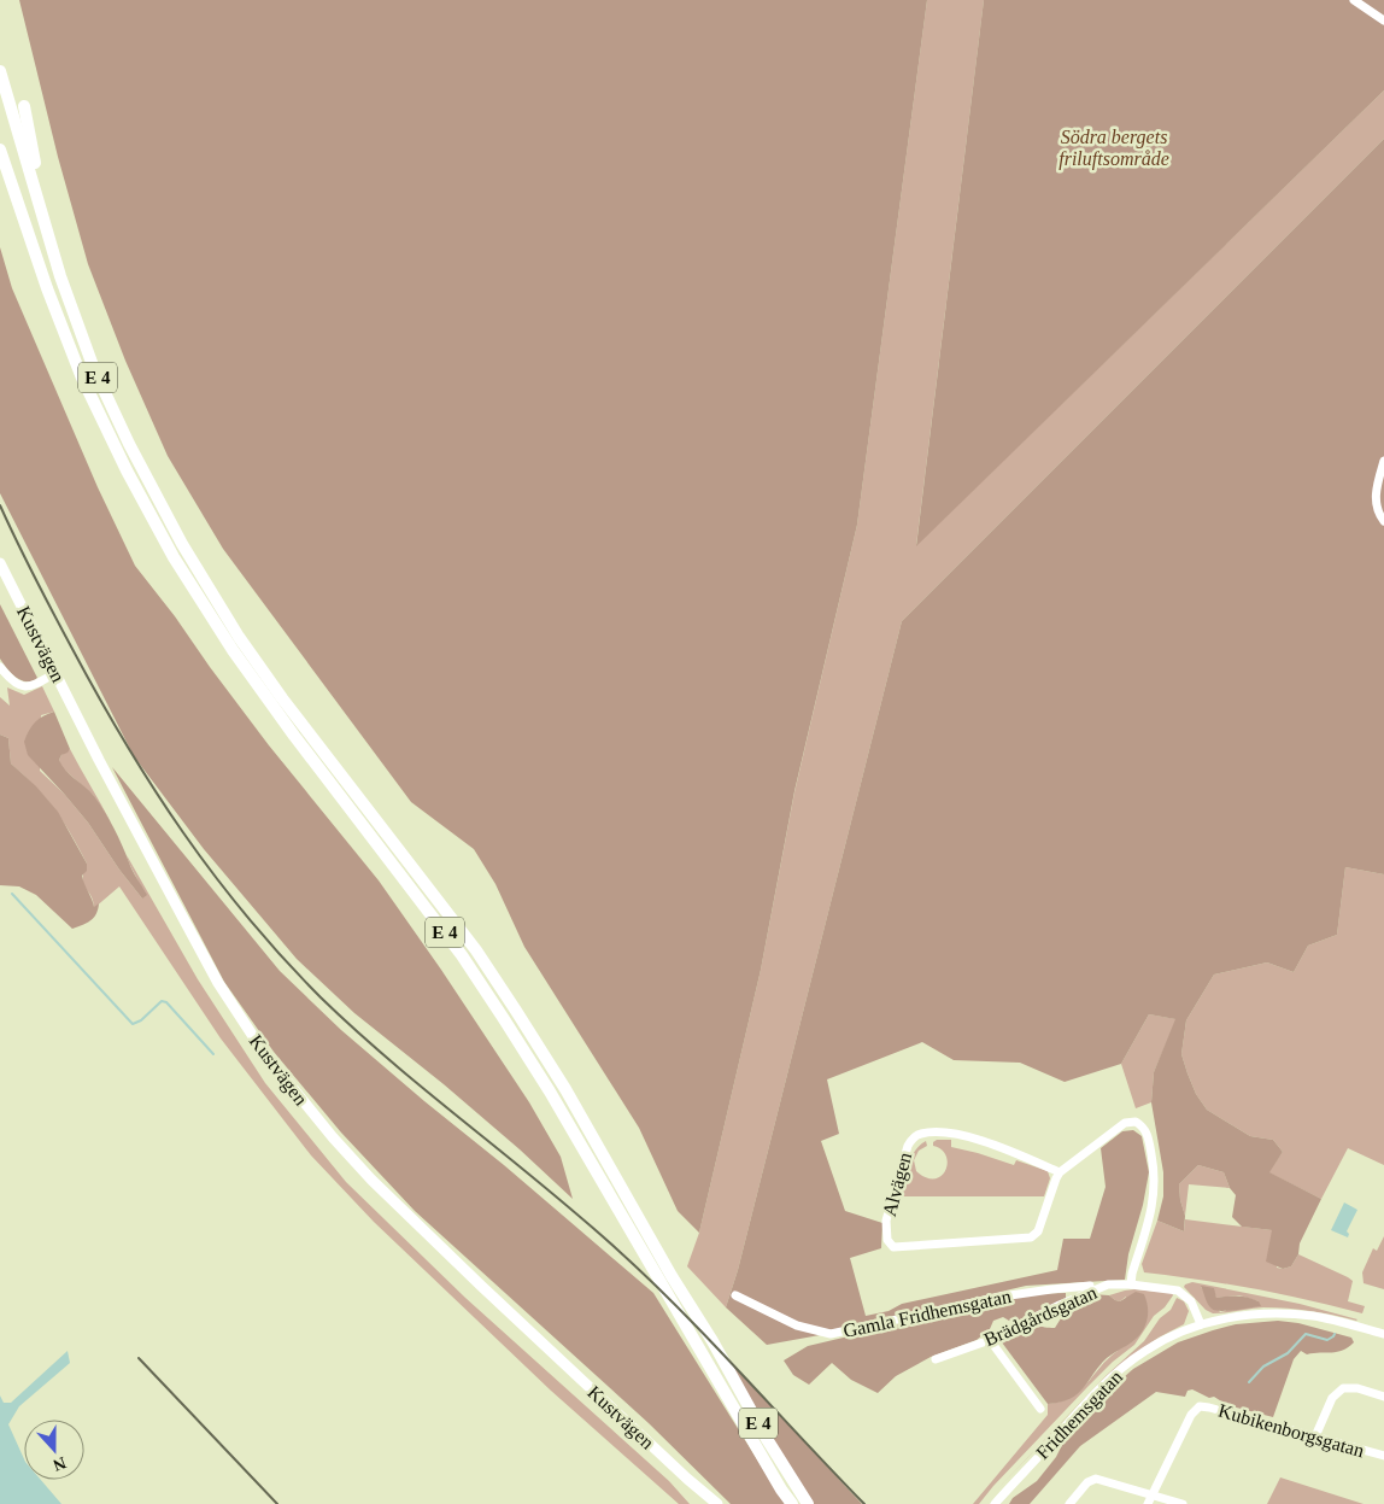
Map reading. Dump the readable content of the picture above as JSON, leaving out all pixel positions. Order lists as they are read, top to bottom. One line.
{"streets":{"highway":["E 4"],"main road":["Kustvägen"],"street":["Alvägen","Gamla Fridhemsgatan","Brädgårdsgatan","Fridhemsgatan","Kubikenborgsgatan"]},"crossings":[["Brädgårdsgatan","Fridhemsgatan"]],"parks":["Södra bergets friluftsområde"],"north":"bottom"}
